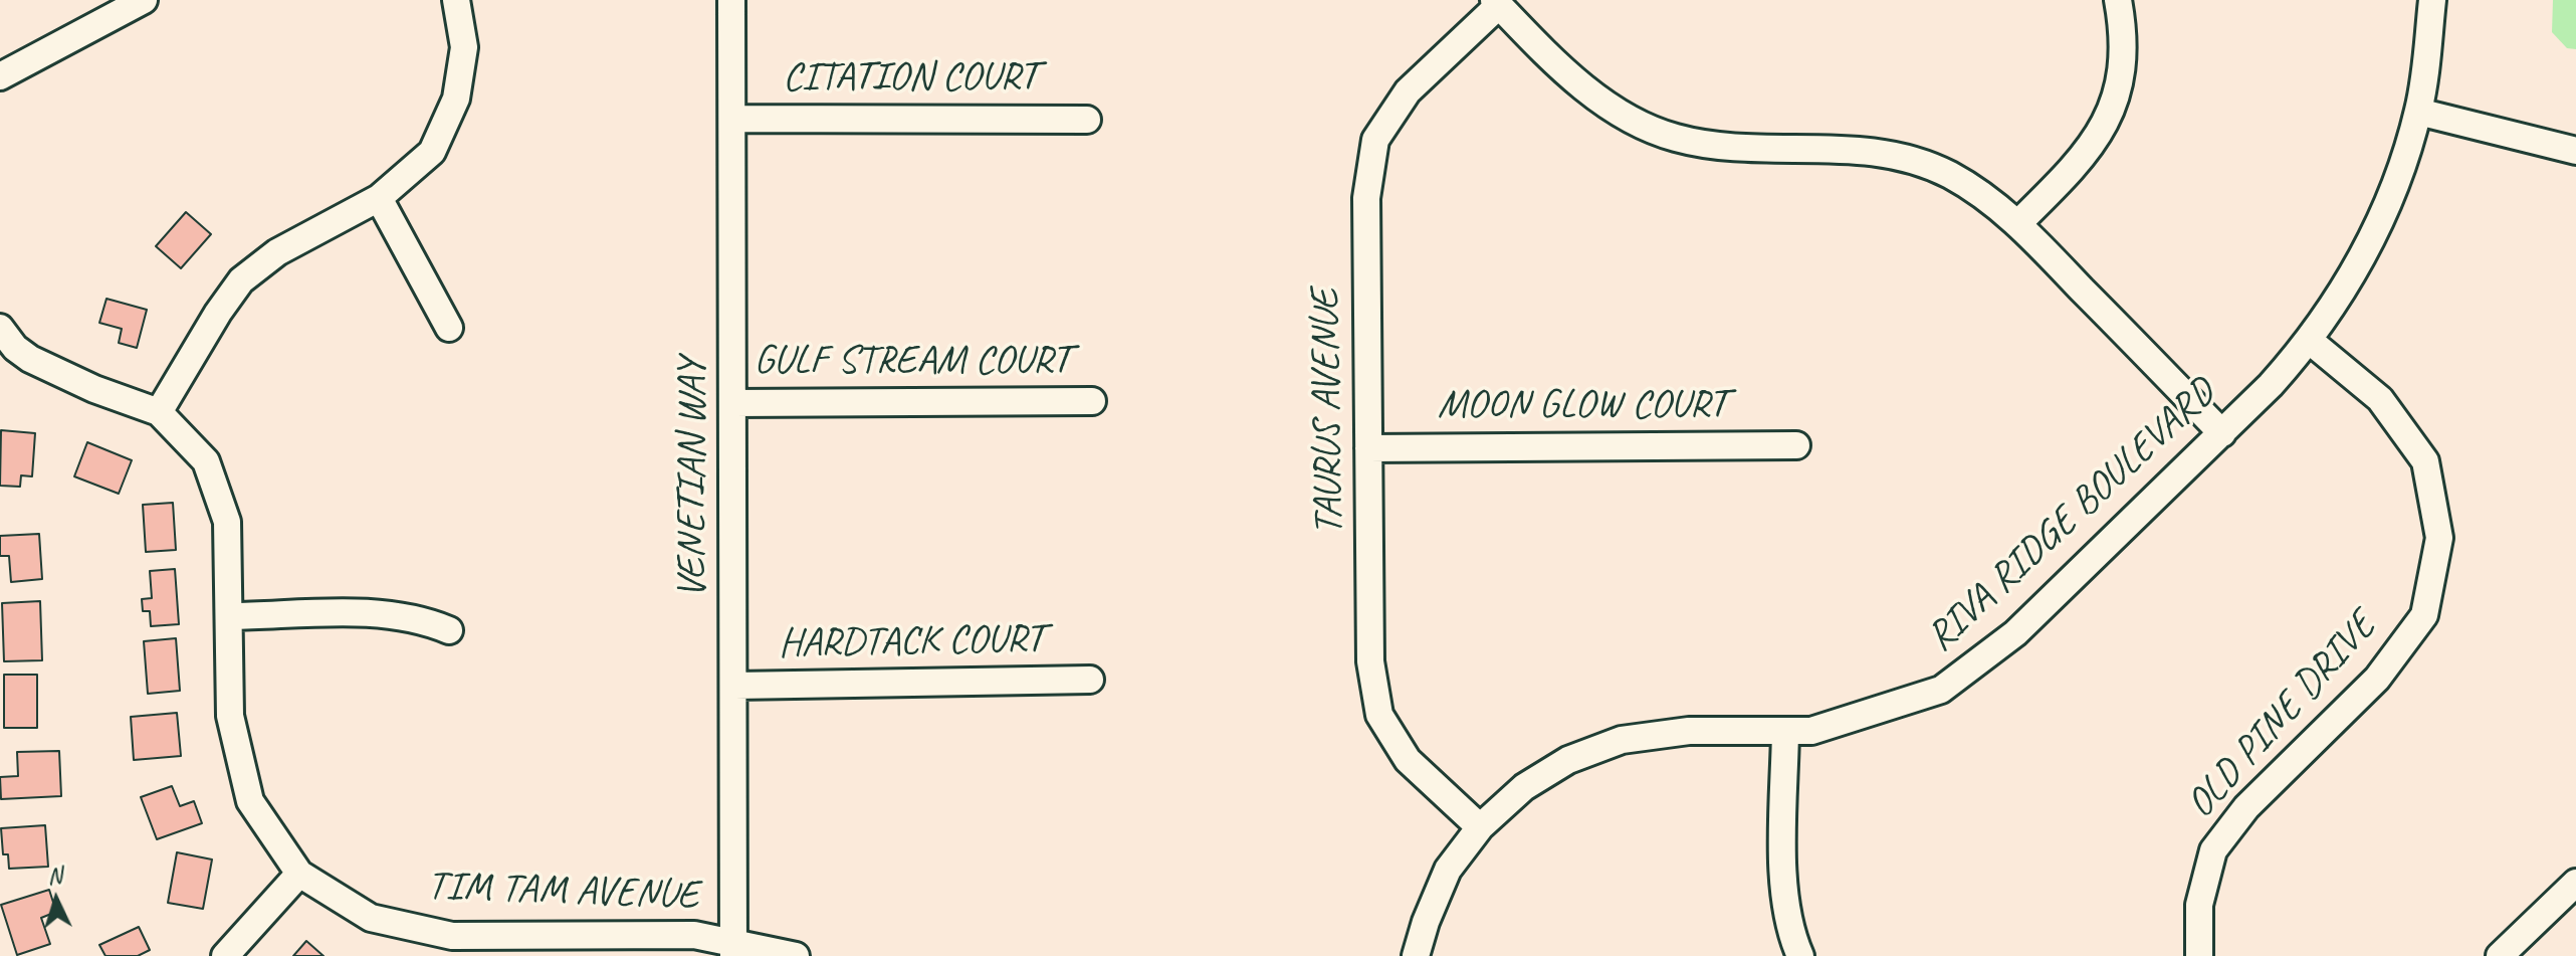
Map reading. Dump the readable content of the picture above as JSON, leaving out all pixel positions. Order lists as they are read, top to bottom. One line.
{"streets":{"street":["CITATION COURT","GULF STREAM COURT","MOON GLOW COURT","TAURUS AVENUE","VENETIAN WAY","RIVA RIDGE BOULEVARD","HARDTACK COURT","OLD PINE DRIVE","TIM TAM AVENUE"]},"crossings":[["CITATION COURT","VENETIAN WAY"],["GULF STREAM COURT","VENETIAN WAY"],["MOON GLOW COURT","TAURUS AVENUE"],["TAURUS AVENUE","RIVA RIDGE BOULEVARD"],["VENETIAN WAY","HARDTACK COURT"],["VENETIAN WAY","TIM TAM AVENUE"],["RIVA RIDGE BOULEVARD","OLD PINE DRIVE"]],"north":"top"}
